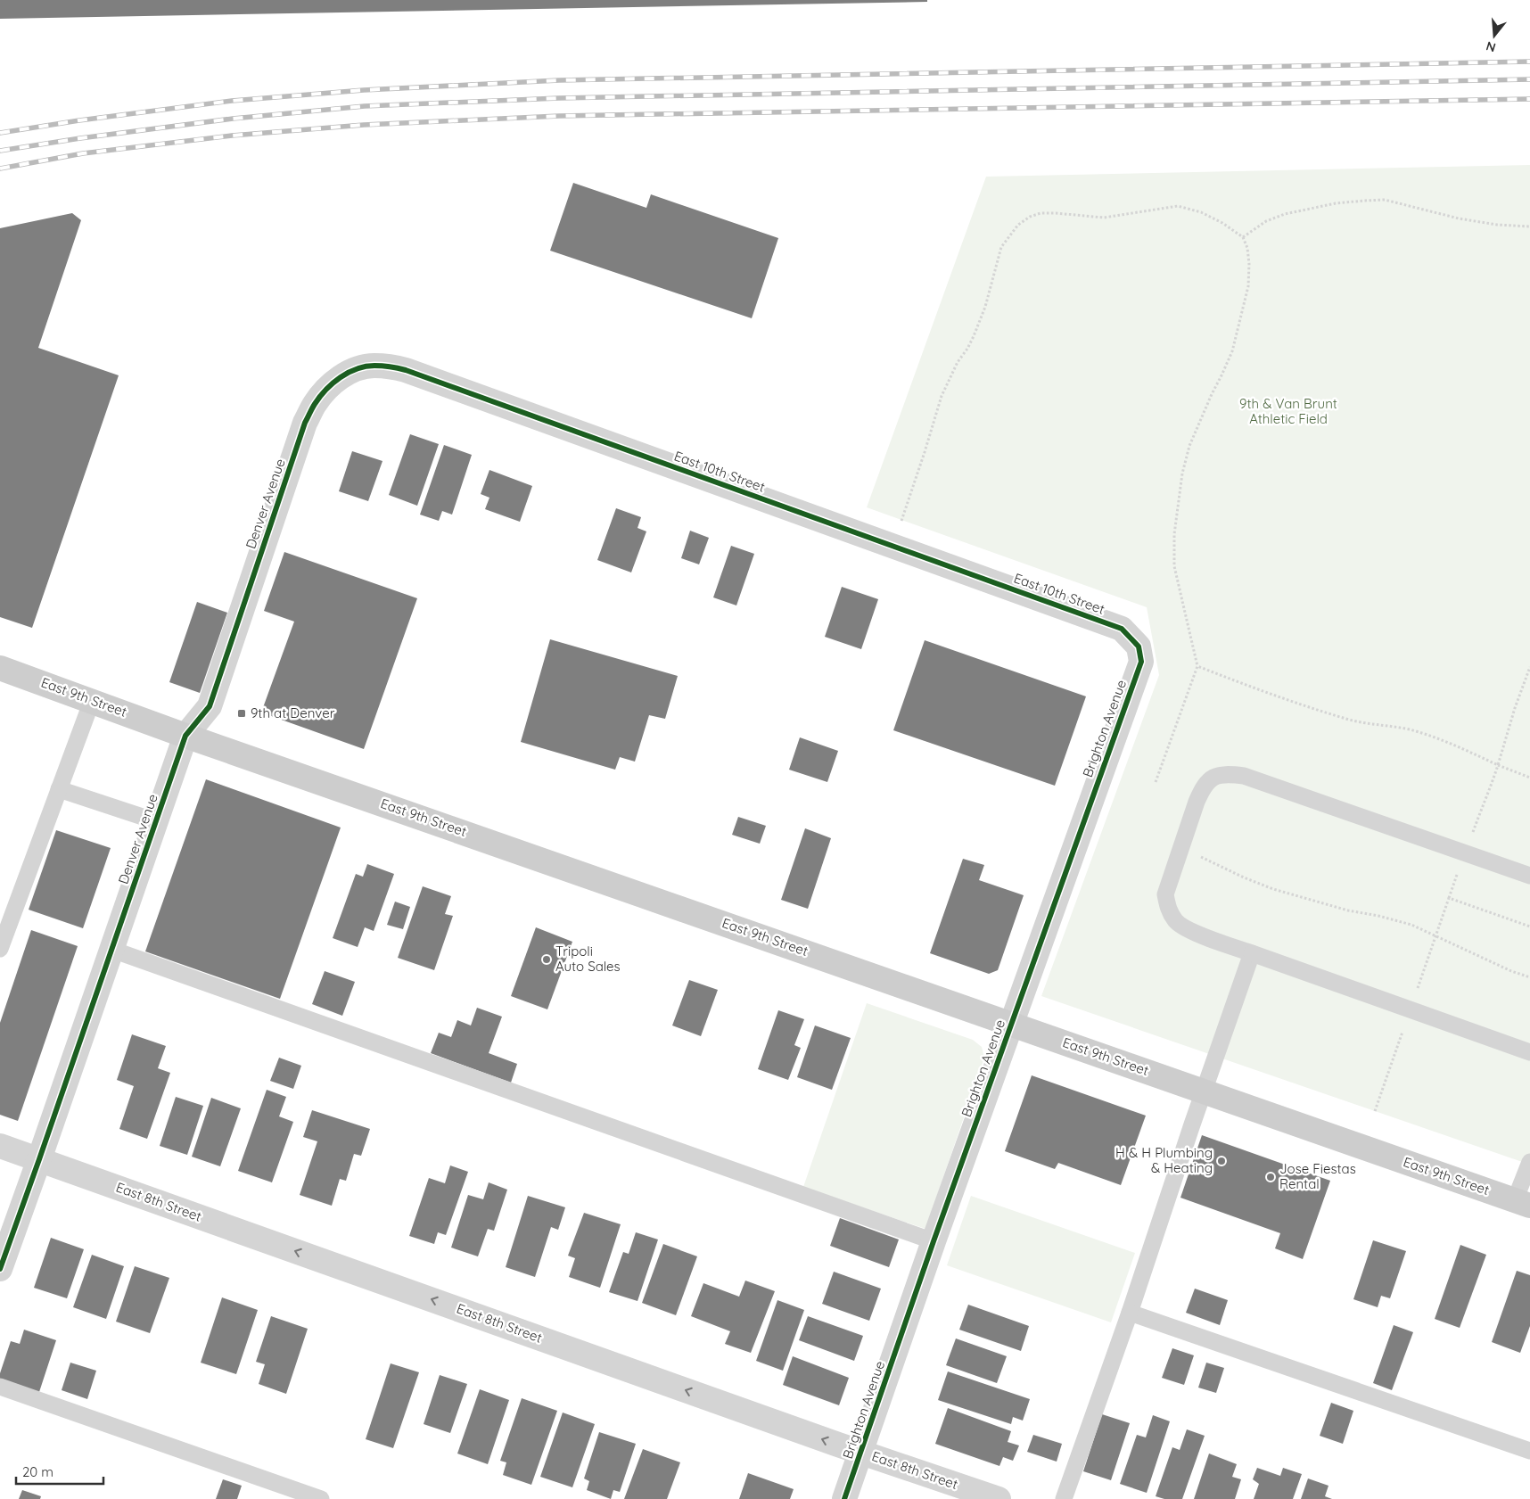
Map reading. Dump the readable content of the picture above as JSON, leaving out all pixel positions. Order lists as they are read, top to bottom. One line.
{"streets":{"main road":["East 9th Street"],"street":["East 10th Street","Denver Avenue","Brighton Avenue","East 8th Street"]},"crossings":[["East 10th Street","Denver Avenue"],["East 10th Street","Brighton Avenue"],["Denver Avenue","East 9th Street"],["Denver Avenue","East 8th Street"],["East 9th Street","Brighton Avenue"],["Brighton Avenue","East 8th Street"]],"one_way":["East 8th Street"],"parks":["9th & Van Brunt Athletic Field"],"places":{"transit":["9th at Denver"],"other":["Tripoli Auto Sales","H & H Plumbing & Heating","Jose Fiestas Rental"]},"scale_bar":"20 m","north":"bottom"}
